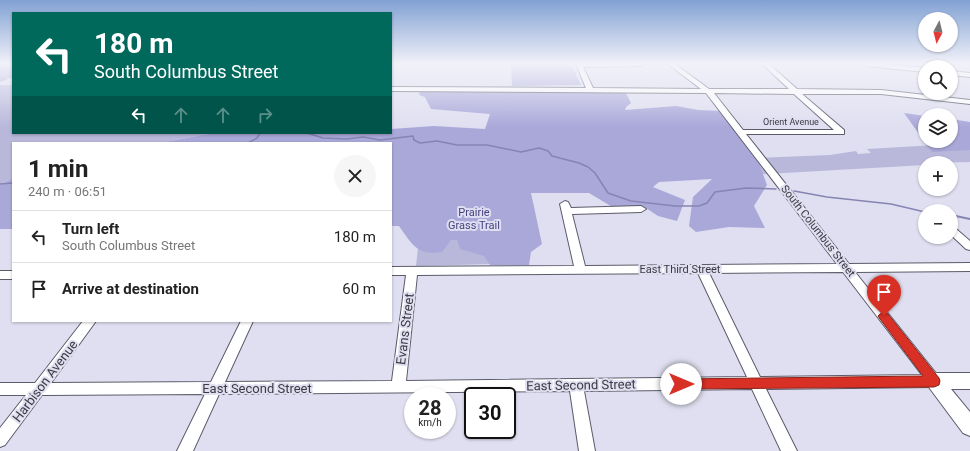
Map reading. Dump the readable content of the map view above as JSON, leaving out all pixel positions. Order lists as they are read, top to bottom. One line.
{"streets":{"main road":["South Columbus Street","East Second Street"],"street":["Orient Avenue","East Third Street","Evans Street","Harbison Avenue"]},"crossings":[["Orient Avenue","South Columbus Street"],["South Columbus Street","East Third Street"],["South Columbus Street","East Second Street"],["East Third Street","Evans Street"],["Evans Street","East Second Street"],["Harbison Avenue","East Second Street"]],"parks":["Prairie Grass Trail"],"north":"bottom","page":{"map_buttons":["+","−"],"turn":["180 m","South Columbus Street"],"heading":["1 min","240 m · 06:51"],"list":[{"name":"Turn left","note":"South Columbus Street","value":"180 m"},{"name":"Arrive at destination","value":"60 m"}],"speed":"28 km/h","limit":"30"}}
